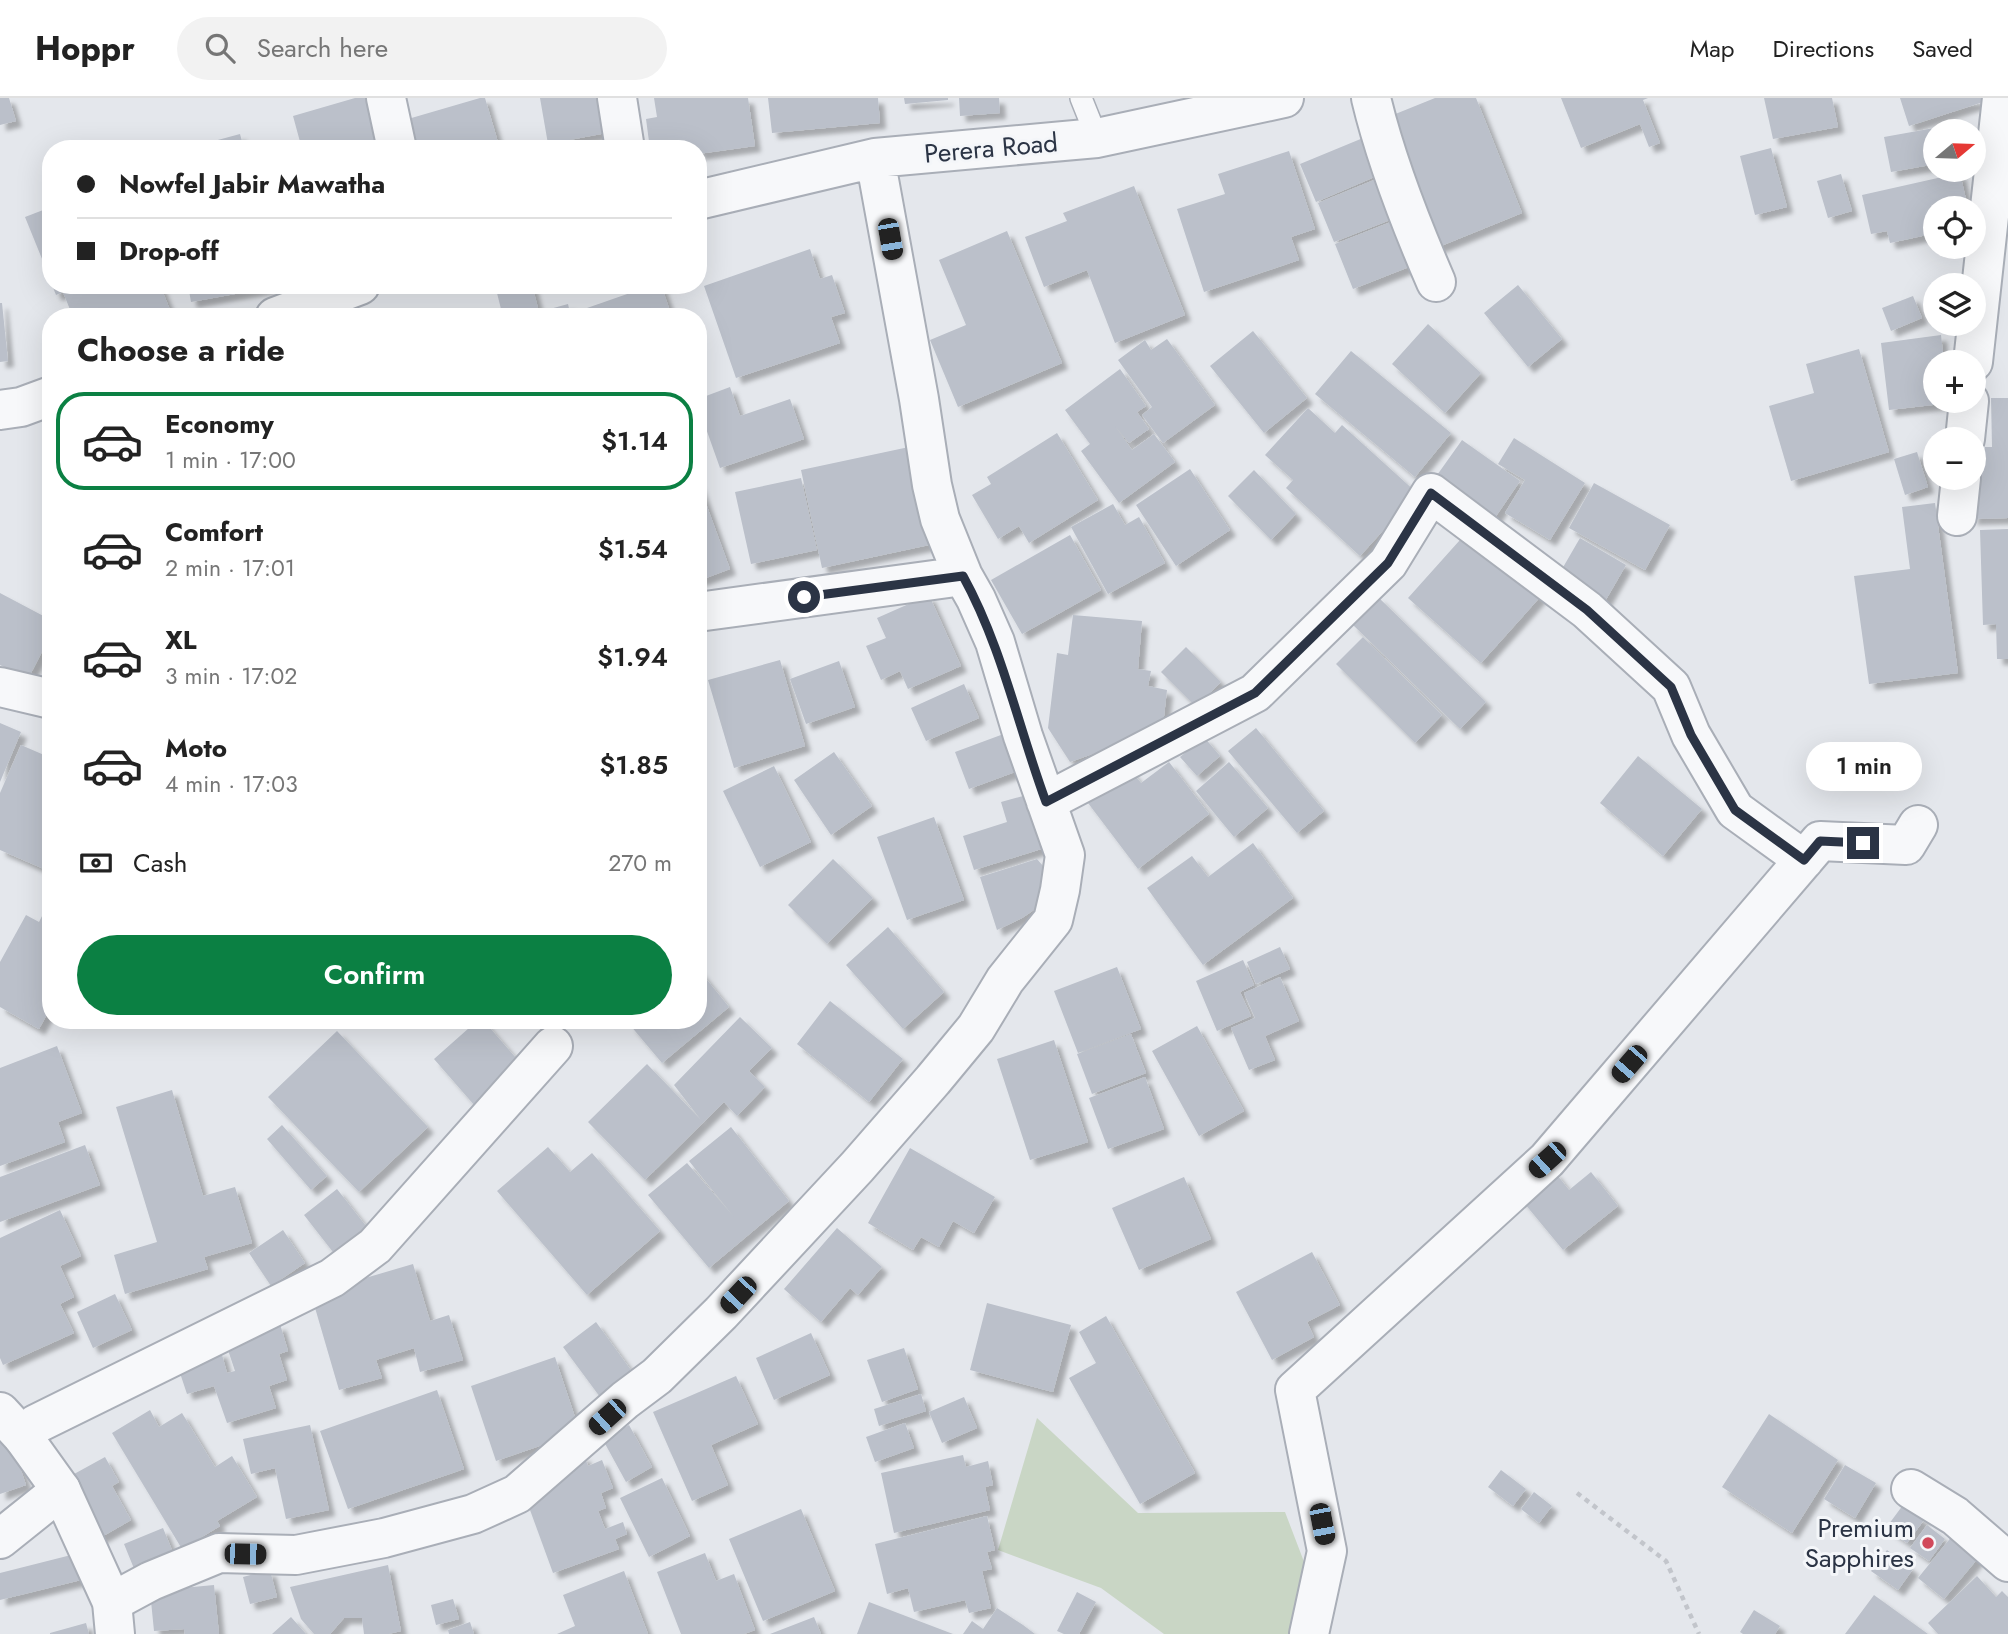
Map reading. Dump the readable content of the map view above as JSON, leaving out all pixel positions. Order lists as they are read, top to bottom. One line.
{"streets":{"street":["Perera Road"]},"places":["Premium Sapphires"],"north":"right","page":{"header":"Hoppr","search":"Search here","nav":["Map","Directions","Saved"],"map_buttons":["+","−"],"banner":["Nowfel Jabir Mawatha","Drop-off"],"heading":"Choose a ride","list":[{"name":"Economy","note":"1 min · 17:00","value":"$1.14"},{"name":"Comfort","note":"2 min · 17:01","value":"$1.54"},{"name":"XL","note":"3 min · 17:02","value":"$1.94"},{"name":"Moto","note":"4 min · 17:03","value":"$1.85"}],"bubble":"1 min","pay":["Cash","270 m"],"buttons":"Confirm"}}
